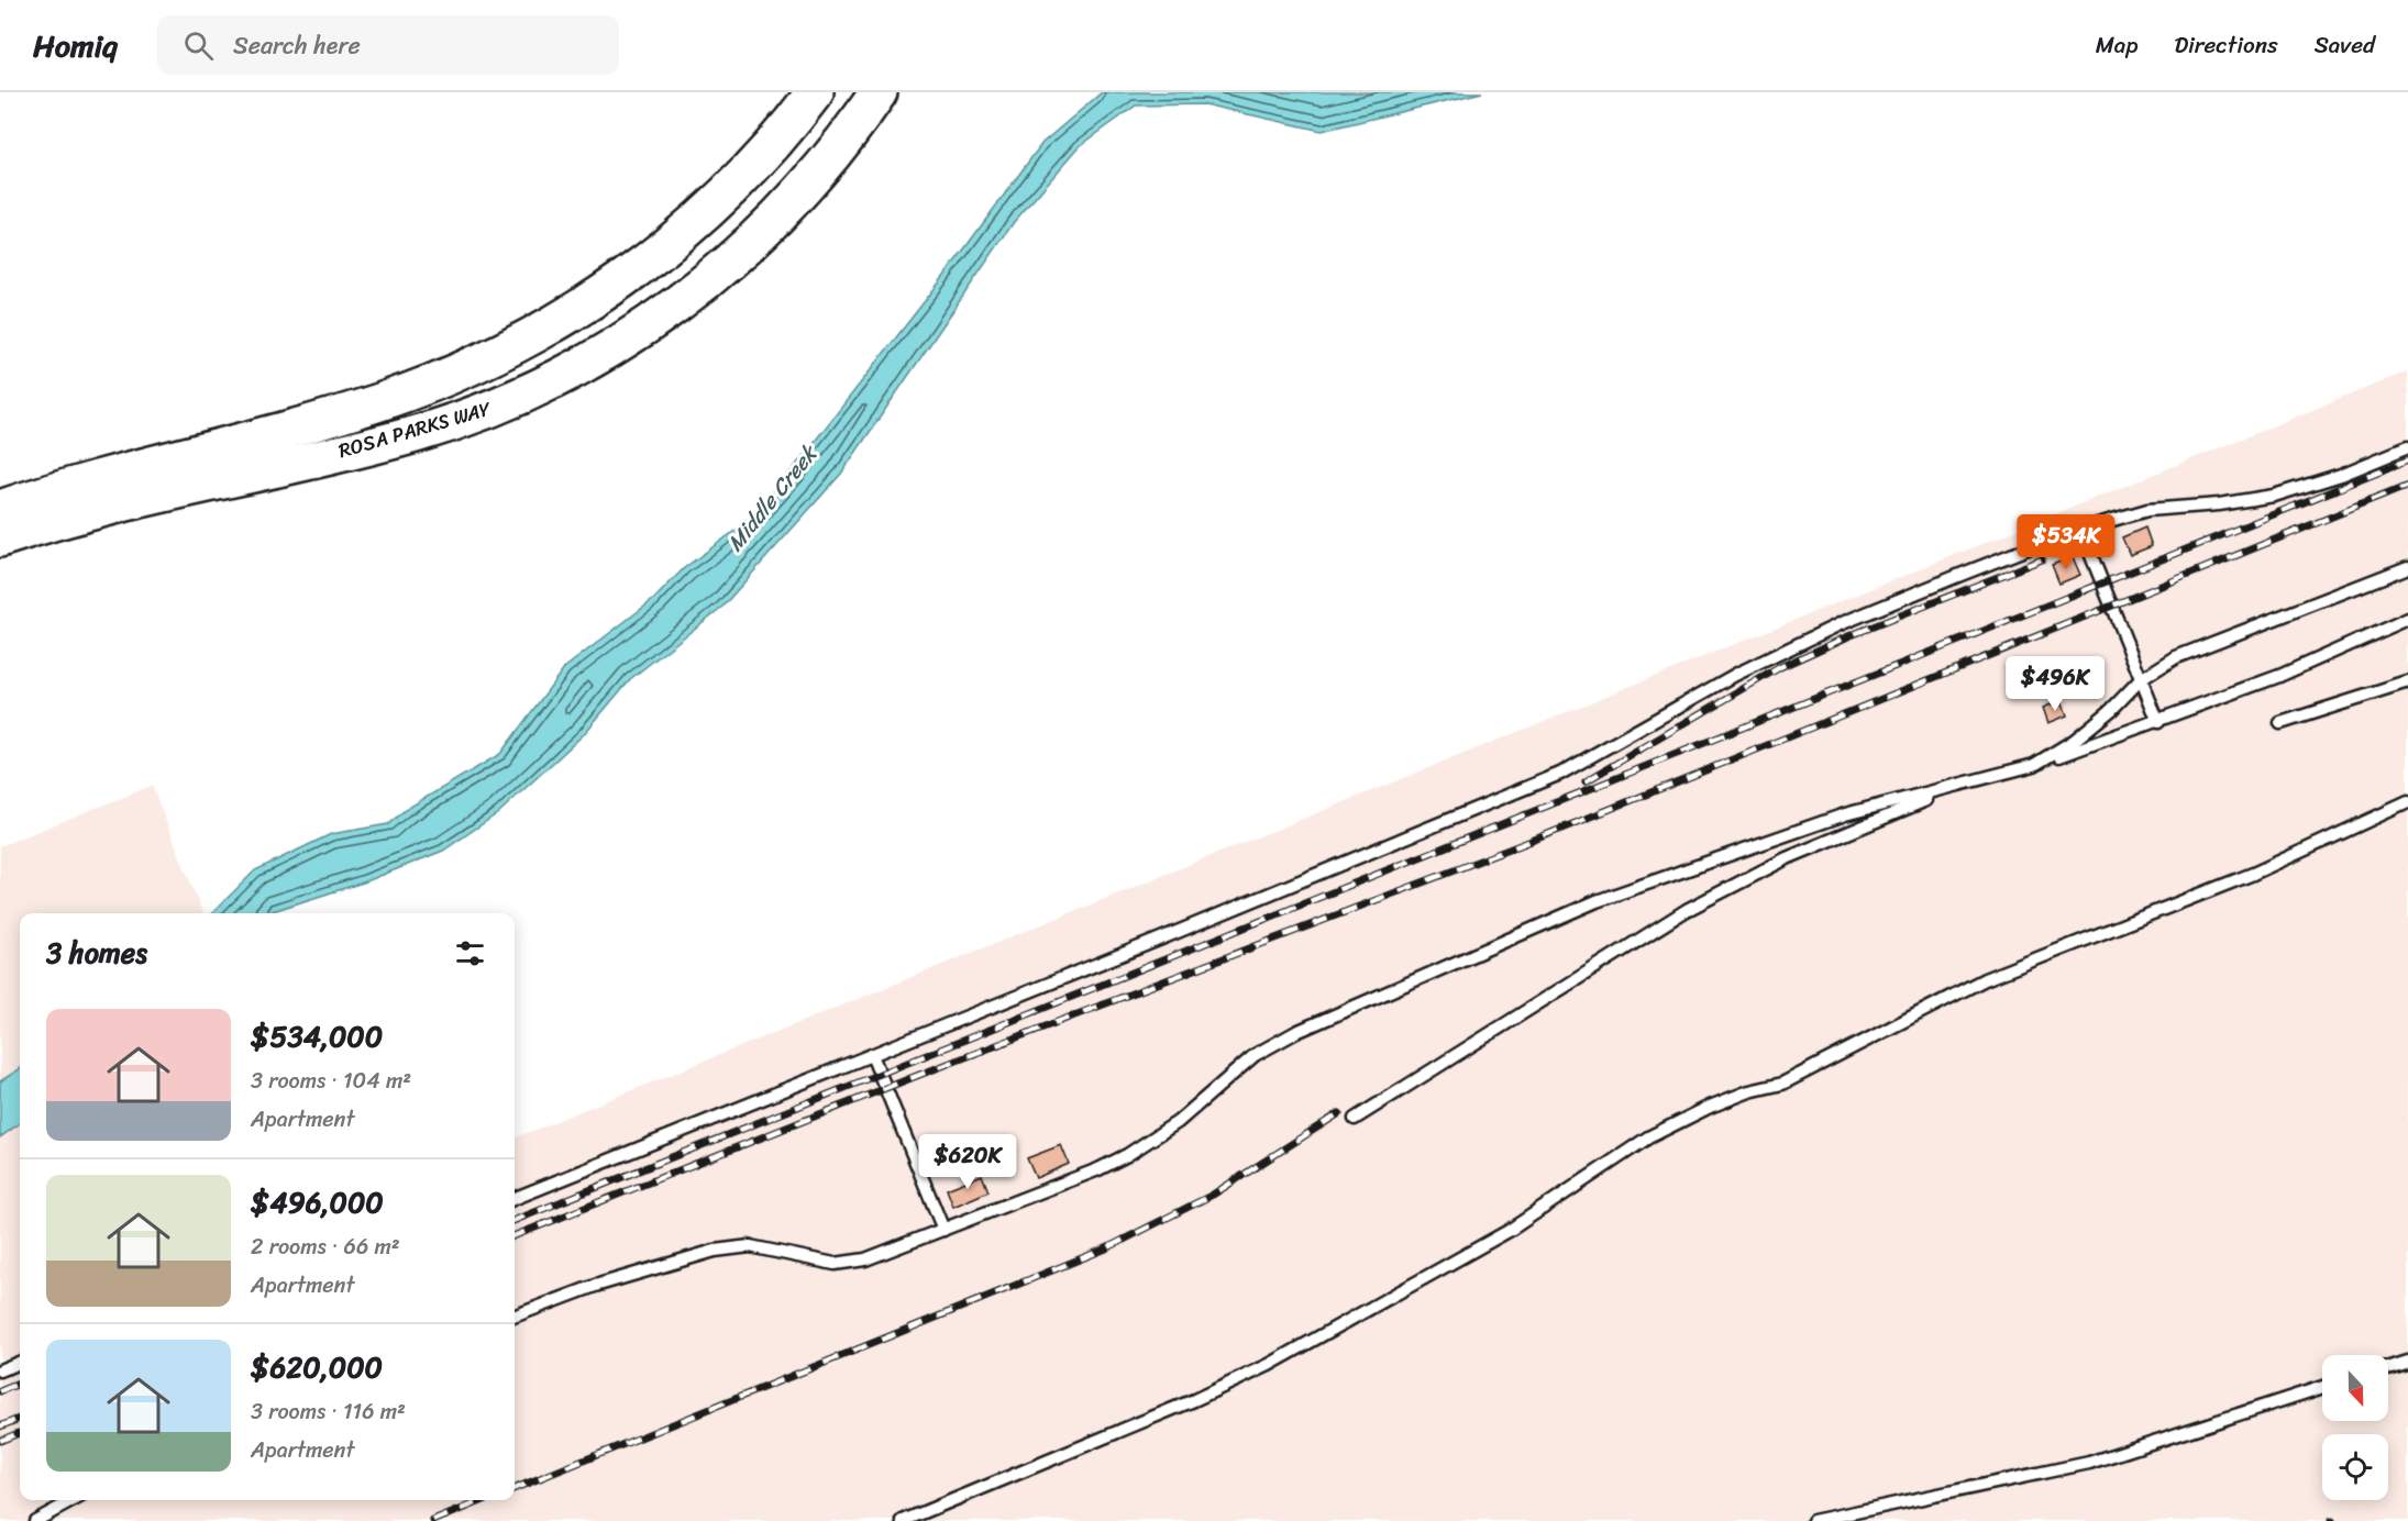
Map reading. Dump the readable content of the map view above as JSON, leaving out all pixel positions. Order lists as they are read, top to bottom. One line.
{"streets":{"highway":["ROSA PARKS WAY"]},"water":["Middle Creek"],"north":"bottom","page":{"header":"Homiq","search":"Search here","nav":["Map","Directions","Saved"],"price":["$534K","$496K","$620K"],"heading":"3 homes","list":[{"name":"$534,000","note":"3 rooms · 104 m² · Apartment"},{"name":"$496,000","note":"2 rooms · 66 m² · Apartment"},{"name":"$620,000","note":"3 rooms · 116 m² · Apartment"}]}}
